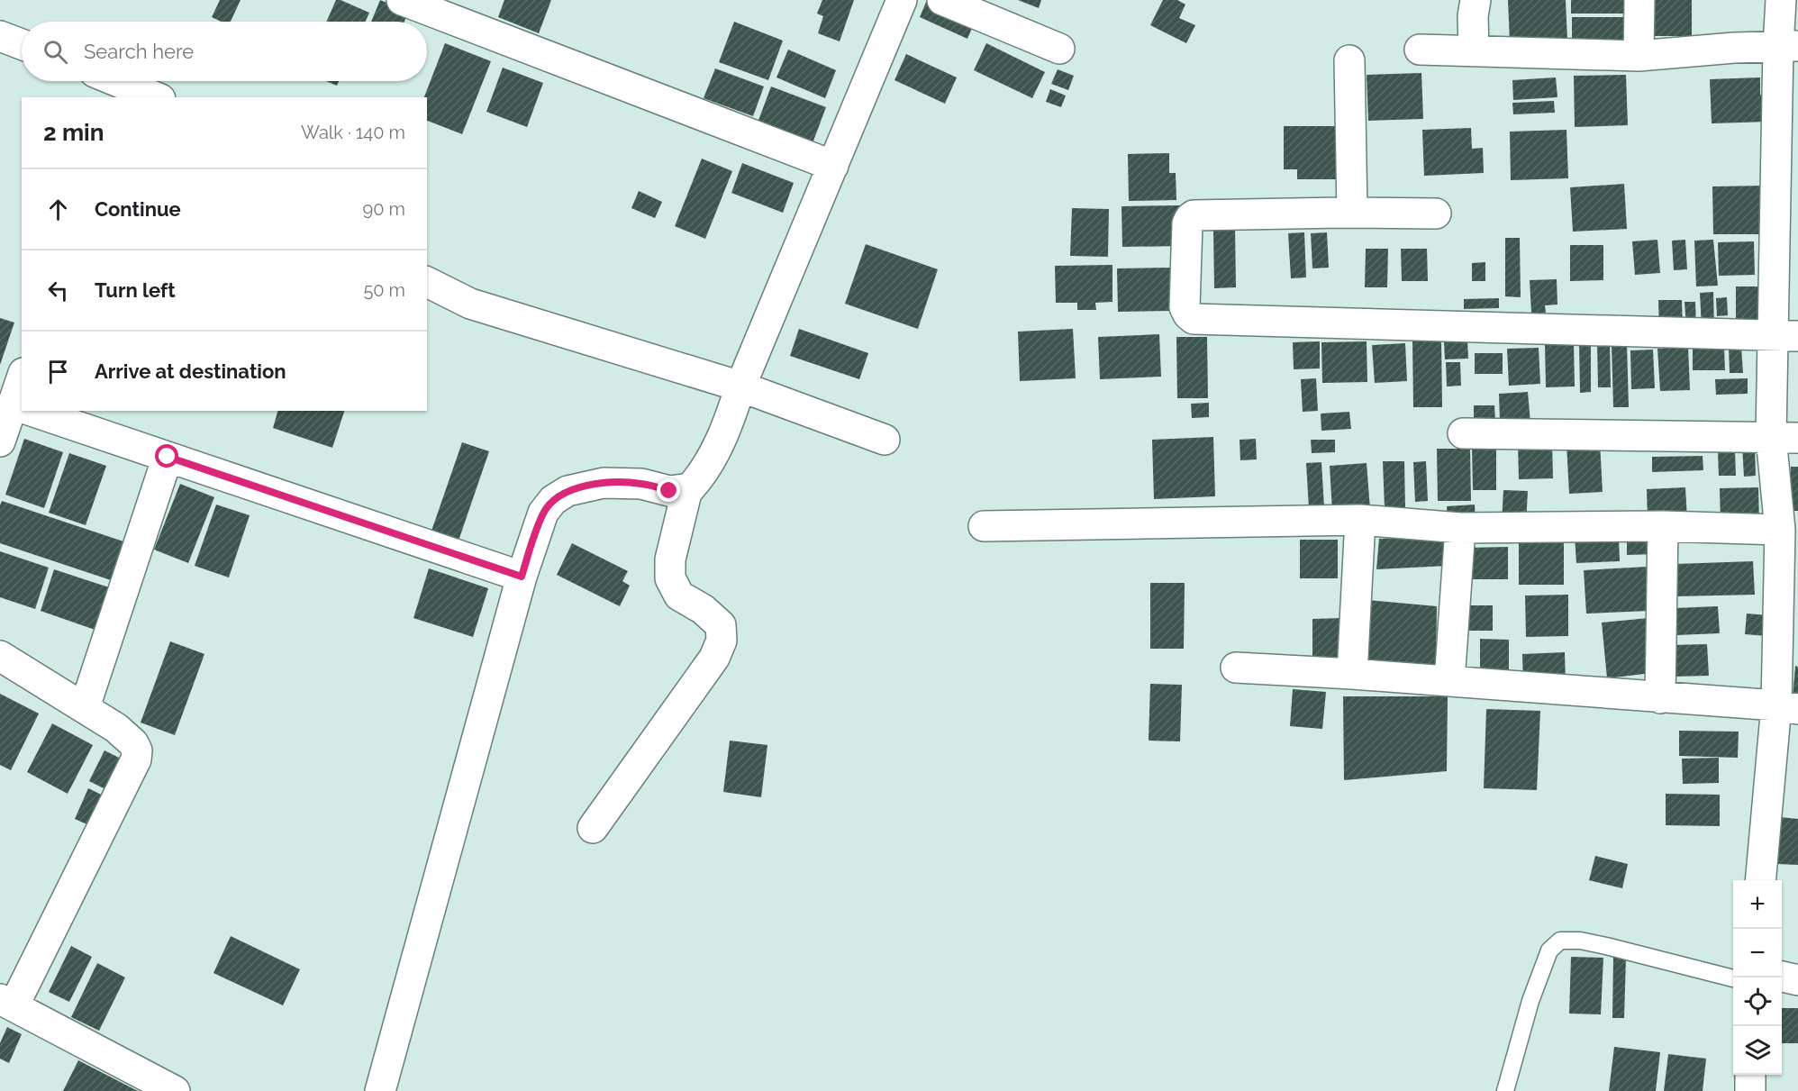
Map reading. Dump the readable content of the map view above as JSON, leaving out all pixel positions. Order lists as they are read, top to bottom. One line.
{"page":{"search":"Search here","heading":["2 min","Walk · 140 m"],"list":[["Continue","90 m"],["Turn left","50 m"],"Arrive at destination"],"map_buttons":["+","−"]}}
